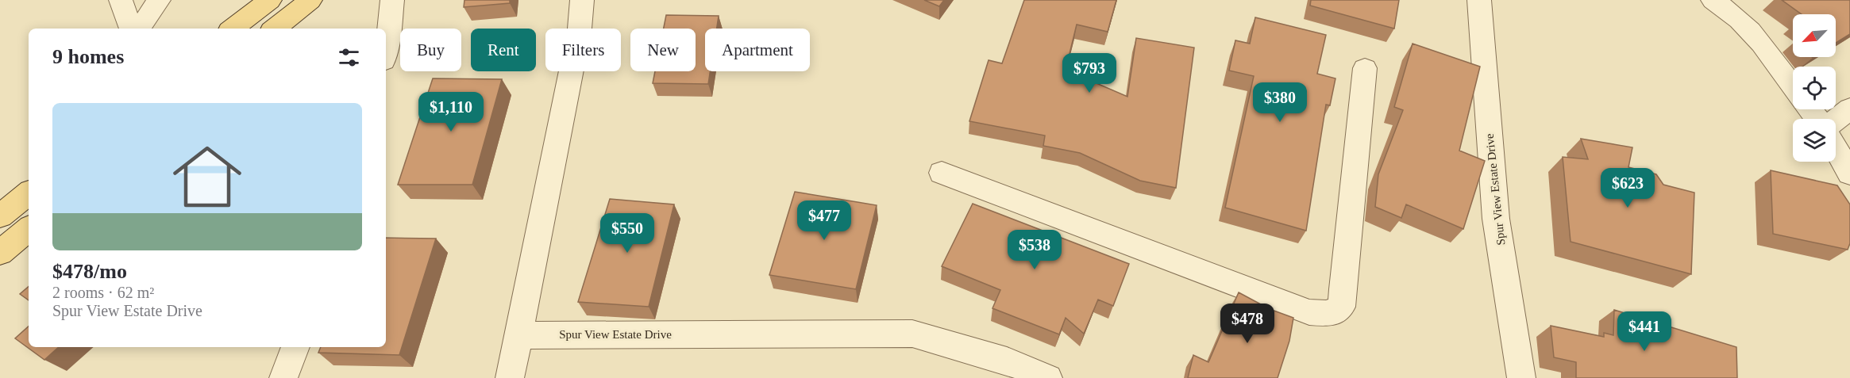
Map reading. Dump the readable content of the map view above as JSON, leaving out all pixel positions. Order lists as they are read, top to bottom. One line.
{"streets":{"street":["Spur View Estate Drive"]},"north":"bottom left","page":{"chip":["Buy","Rent","Filters","New","Apartment"],"heading":"9 homes","price":["$793","$380","$1,110","$623","$477","$550","$538","$478","$441"],"list":[{"name":"$478/mo","note":"2 rooms · 62 m² · Spur View Estate Drive"}]}}
